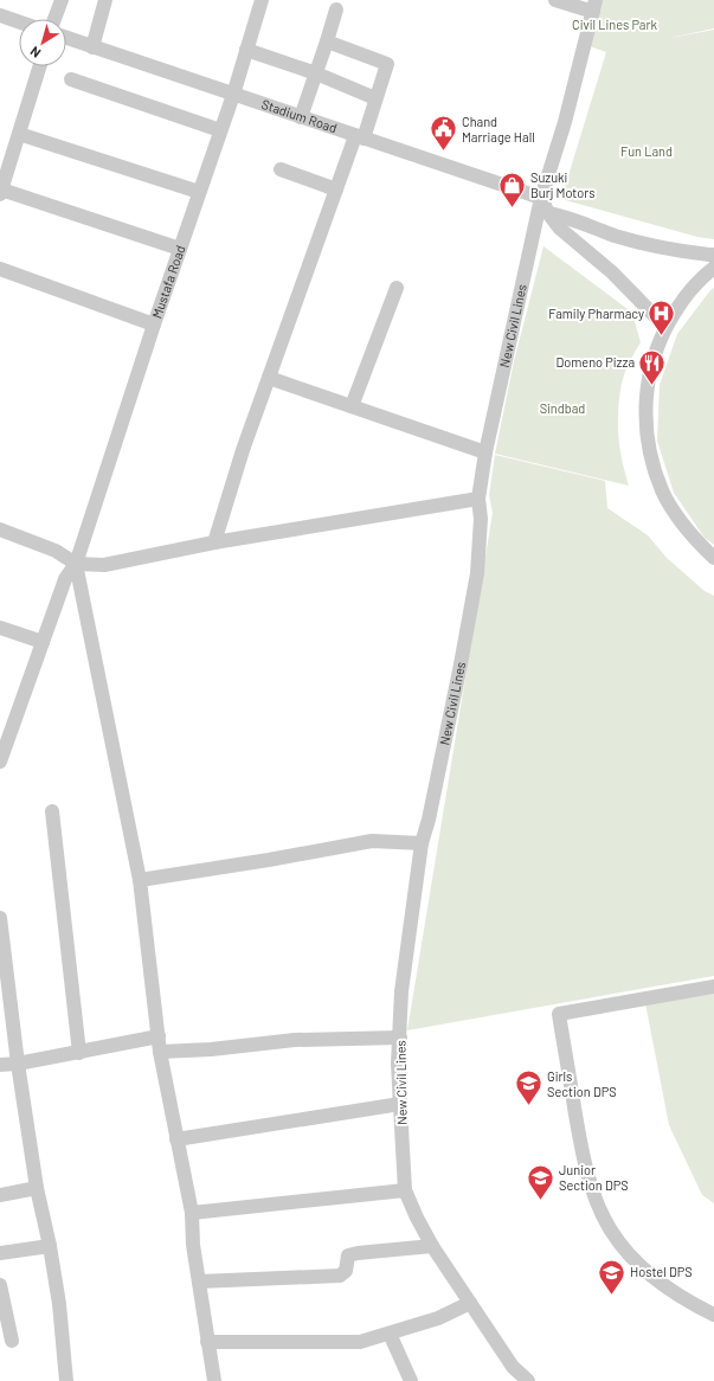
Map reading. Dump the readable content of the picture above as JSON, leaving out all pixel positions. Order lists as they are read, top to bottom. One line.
{"streets":{"street":["Stadium Road","Mustafa Road","New Civil Lines"]},"crossings":[["Stadium Road","Mustafa Road"],["Stadium Road","New Civil Lines"]],"parks":["Civil Lines Park","Fun Land","Sindbad"],"places":{"public building":["Chand Marriage Hall"],"shop":["Suzuki Burj Motors"],"hospital":["Family Pharmacy"],"restaurant":["Domeno Pizza"],"school or university":["Girls Section DPS","Junior Section DPS","Hostel DPS"]},"north":"bottom left"}
